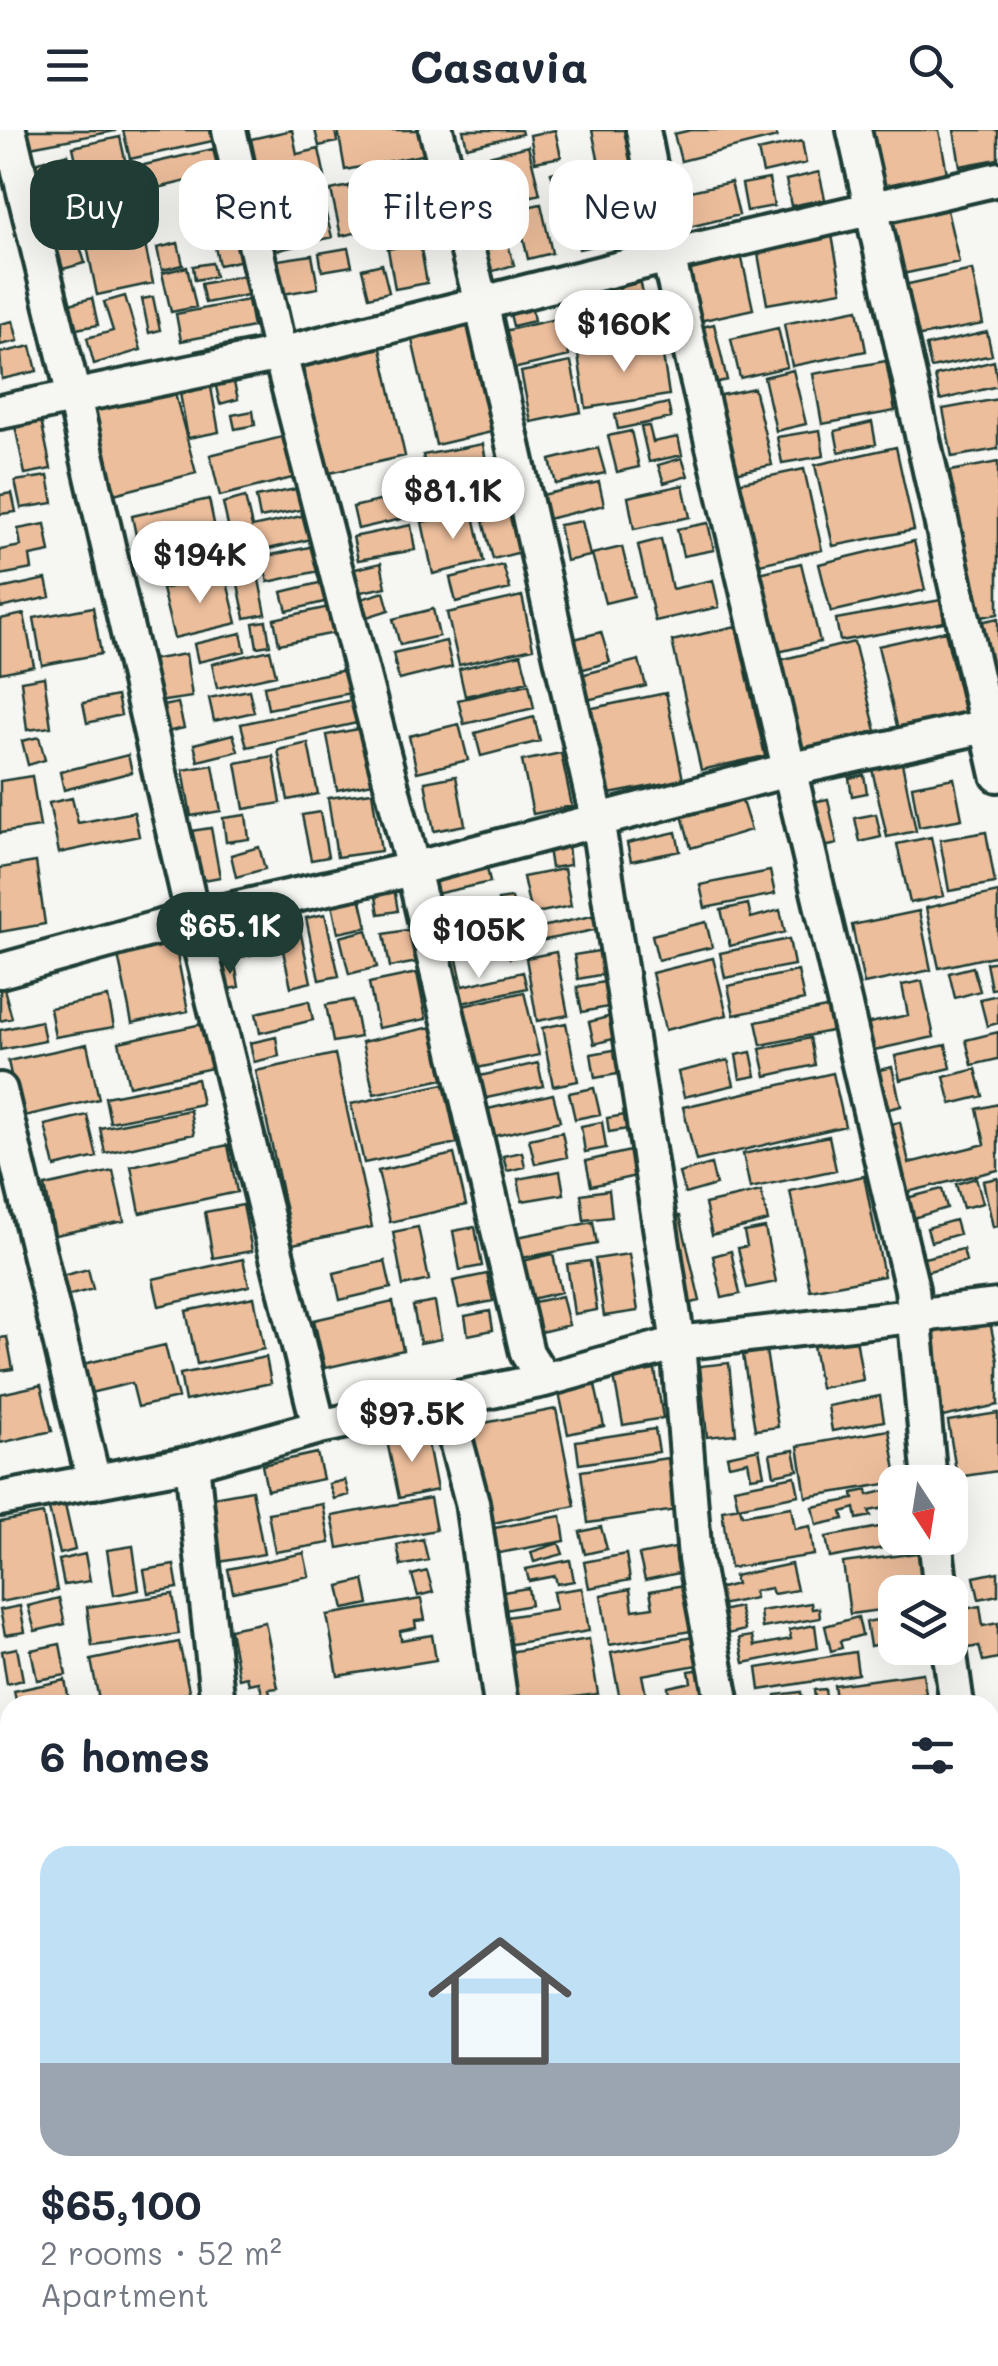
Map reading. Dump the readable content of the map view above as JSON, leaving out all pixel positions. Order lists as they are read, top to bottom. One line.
{"north":"bottom","page":{"header":"Casavia","chip":["Buy","Rent","Filters","New"],"price":["$160K","$81.1K","$194K","$65.1K","$105K","$97.5K"],"heading":"6 homes","list":[{"name":"$65,100","note":"2 rooms · 52 m² · Apartment"}]}}
